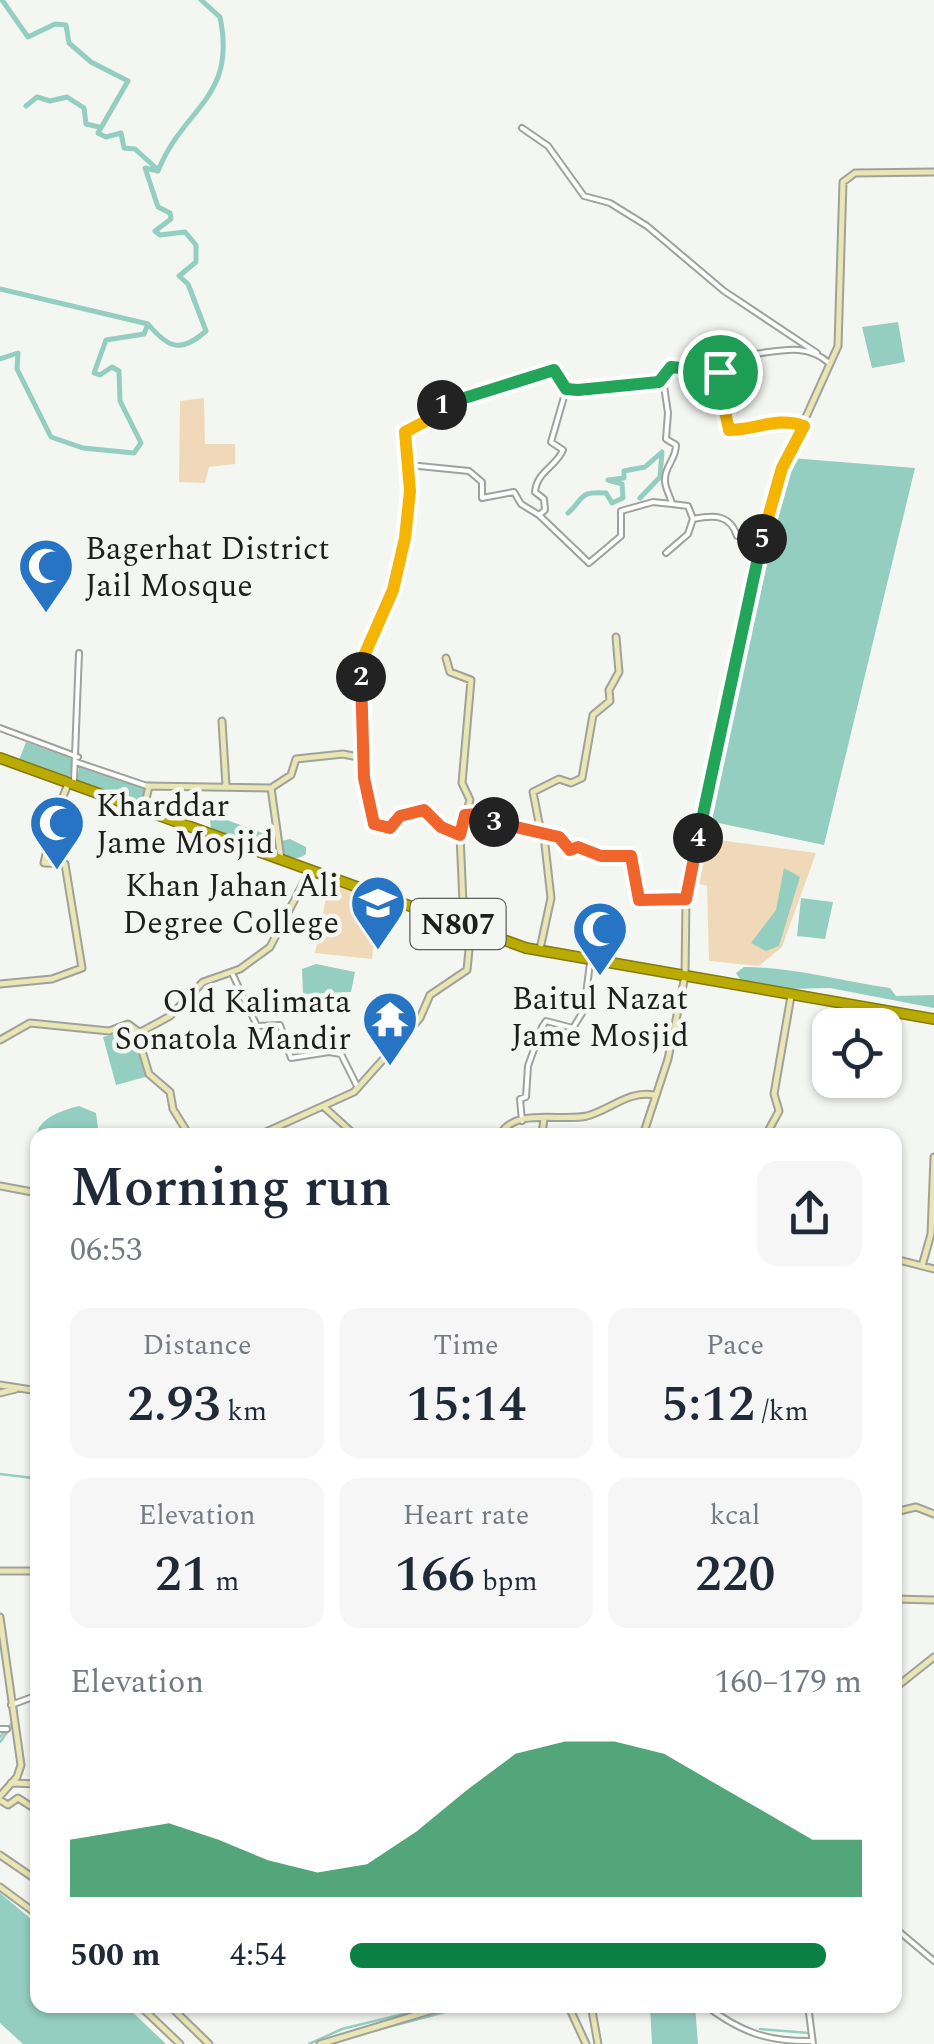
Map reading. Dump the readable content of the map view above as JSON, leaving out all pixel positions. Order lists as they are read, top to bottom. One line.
{"streets":{"highway":["N807"]},"places":{"mosque":["Bagerhat District Jail Mosque","Kharddar Jame Mosjid","Baitul Nazat Jame Mosjid"],"school or university":["Khan Jahan Ali Degree College"],"temple":["Old Kalimata Sonatola Mandir"]},"page":{"pins":["1","5","2","3","4"],"heading":["Morning run","06:53"],"stats":[["Distance","2.93 km"],["Time","15:14"],["Pace","5:12 /km"],["Elevation","21 m"],["Heart rate","166 bpm"],["kcal","220"]],"chart":["Elevation","160–179 m"],"list":[{"name":"500 m","note":"4:54"}]}}
